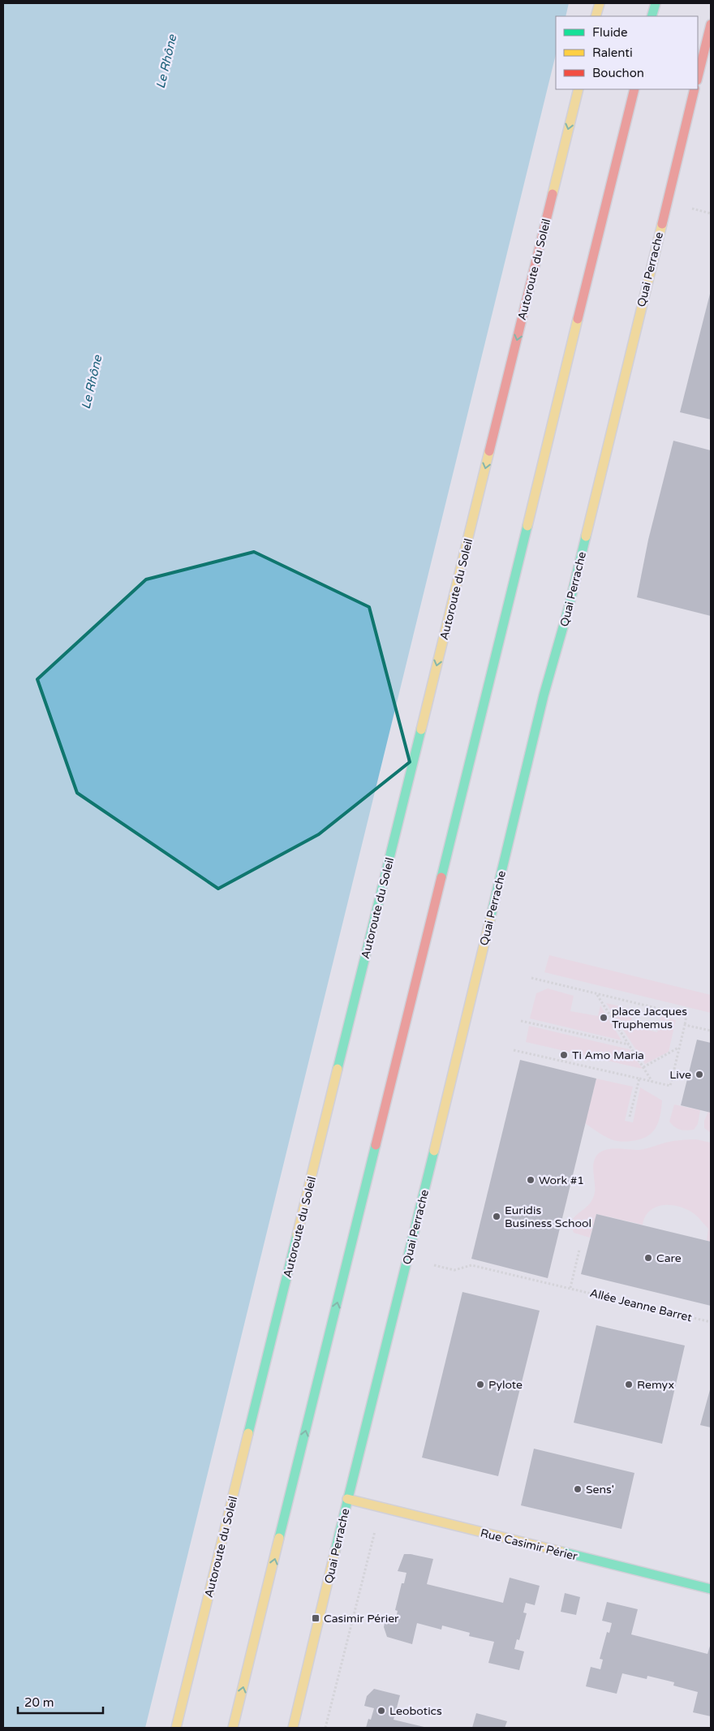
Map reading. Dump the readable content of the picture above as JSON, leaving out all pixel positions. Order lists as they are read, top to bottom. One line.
{"streets":{"main road":["Autoroute du Soleil","Quai Perrache","Rue Casimir Périer"],"path":["Allée Jeanne Barret"]},"crossings":[["Quai Perrache","Allée Jeanne Barret"],["Quai Perrache","Rue Casimir Périer"]],"water":["Le Rhône"],"places":{"other":["place Jacques Truphemus","Ti Amo Maria","Live","Work #1","Euridis Business School","Care","Pylote","Remyx","Sens'","Leobotics"],"transit":["Casimir Périer"]},"legend":["Fluide","Ralenti","Bouchon"],"scale_bar":"20 m"}
